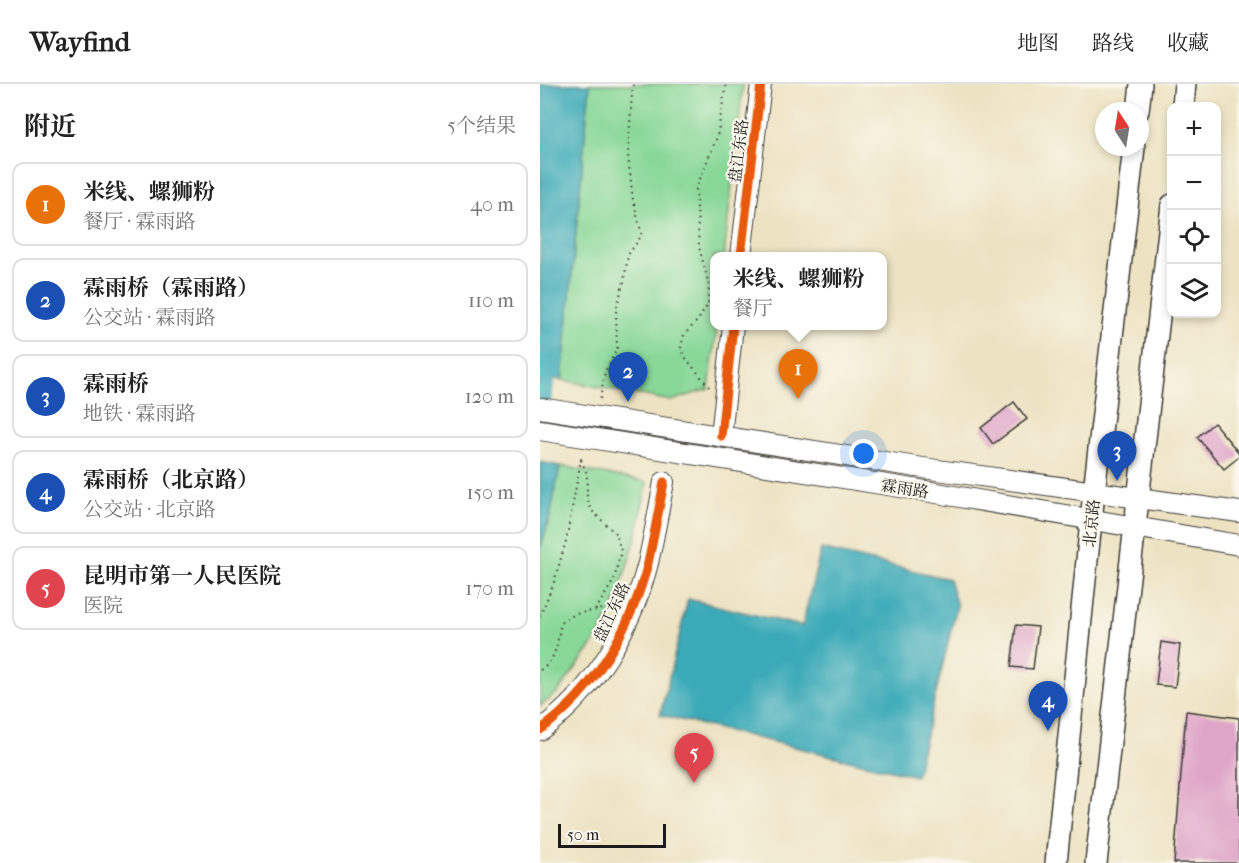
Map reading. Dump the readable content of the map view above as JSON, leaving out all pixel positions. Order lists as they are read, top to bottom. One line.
{"streets":{"main road":["盘江东路","霖雨路","北京路"]},"crossings":[["霖雨路","北京路"]],"scale_bar":"50 m","north":"top","page":{"header":"Wayfind","nav":["地图","路线","收藏"],"heading":["附近","5个结果"],"map_buttons":["+","−"],"list":[{"mark":"1","name":"米线、螺狮粉","note":"餐厅 · 霖雨路","value":"40 m"},{"mark":"2","name":"霖雨桥（霖雨路）","note":"公交站 · 霖雨路","value":"110 m"},{"mark":"3","name":"霖雨桥","note":"地铁 · 霖雨路","value":"120 m"},{"mark":"4","name":"霖雨桥（北京路）","note":"公交站 · 北京路","value":"150 m"},{"mark":"5","name":"昆明市第一人民医院","note":"医院","value":"170 m"}],"popup":["米线、螺狮粉","餐厅"],"pins":["1","2","3","4","5"],"scale":"50 m"}}
